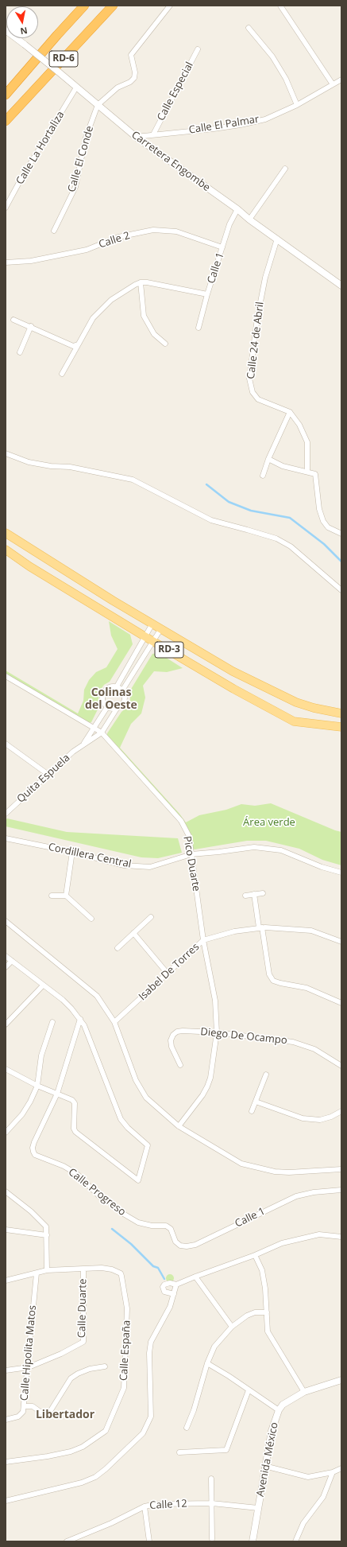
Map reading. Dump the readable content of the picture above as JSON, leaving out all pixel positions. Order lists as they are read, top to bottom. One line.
{"streets":{"highway":["RD-6"],"main road":["RD-3"],"street":["Calle Especial","Calle El Palmar","Calle La Hortaliza","Calle El Conde","Carretera Engombe","Calle 2","Calle 1","Calle 24 de Abril","Quita Espuela","Cordillera Central","Pico Duarte","Isabel De Torres","Diego De Ocampo","Calle Progreso","Calle Duarte","Calle España","Calle Hipolita Matos","Avenida México","Calle 12"]},"crossings":[["Calle Especial","Calle El Palmar"],["Calle El Palmar","Carretera Engombe"],["Calle La Hortaliza","Carretera Engombe"],["Calle El Conde","Carretera Engombe"],["Carretera Engombe","Calle 1"],["Carretera Engombe","Calle 24 de Abril"],["Calle 2","Calle 1"],["Calle 1","Calle Progreso"],["Cordillera Central","Pico Duarte"],["Pico Duarte","Isabel De Torres"],["Pico Duarte","Diego De Ocampo"],["Calle Duarte","Calle España"],["Calle Duarte","Calle Hipolita Matos"],["Calle España","Calle Hipolita Matos"],["Avenida México","Calle 12"]],"districts":["Colinas del Oeste","Libertador"],"parks":["Área verde"],"north":"bottom"}
